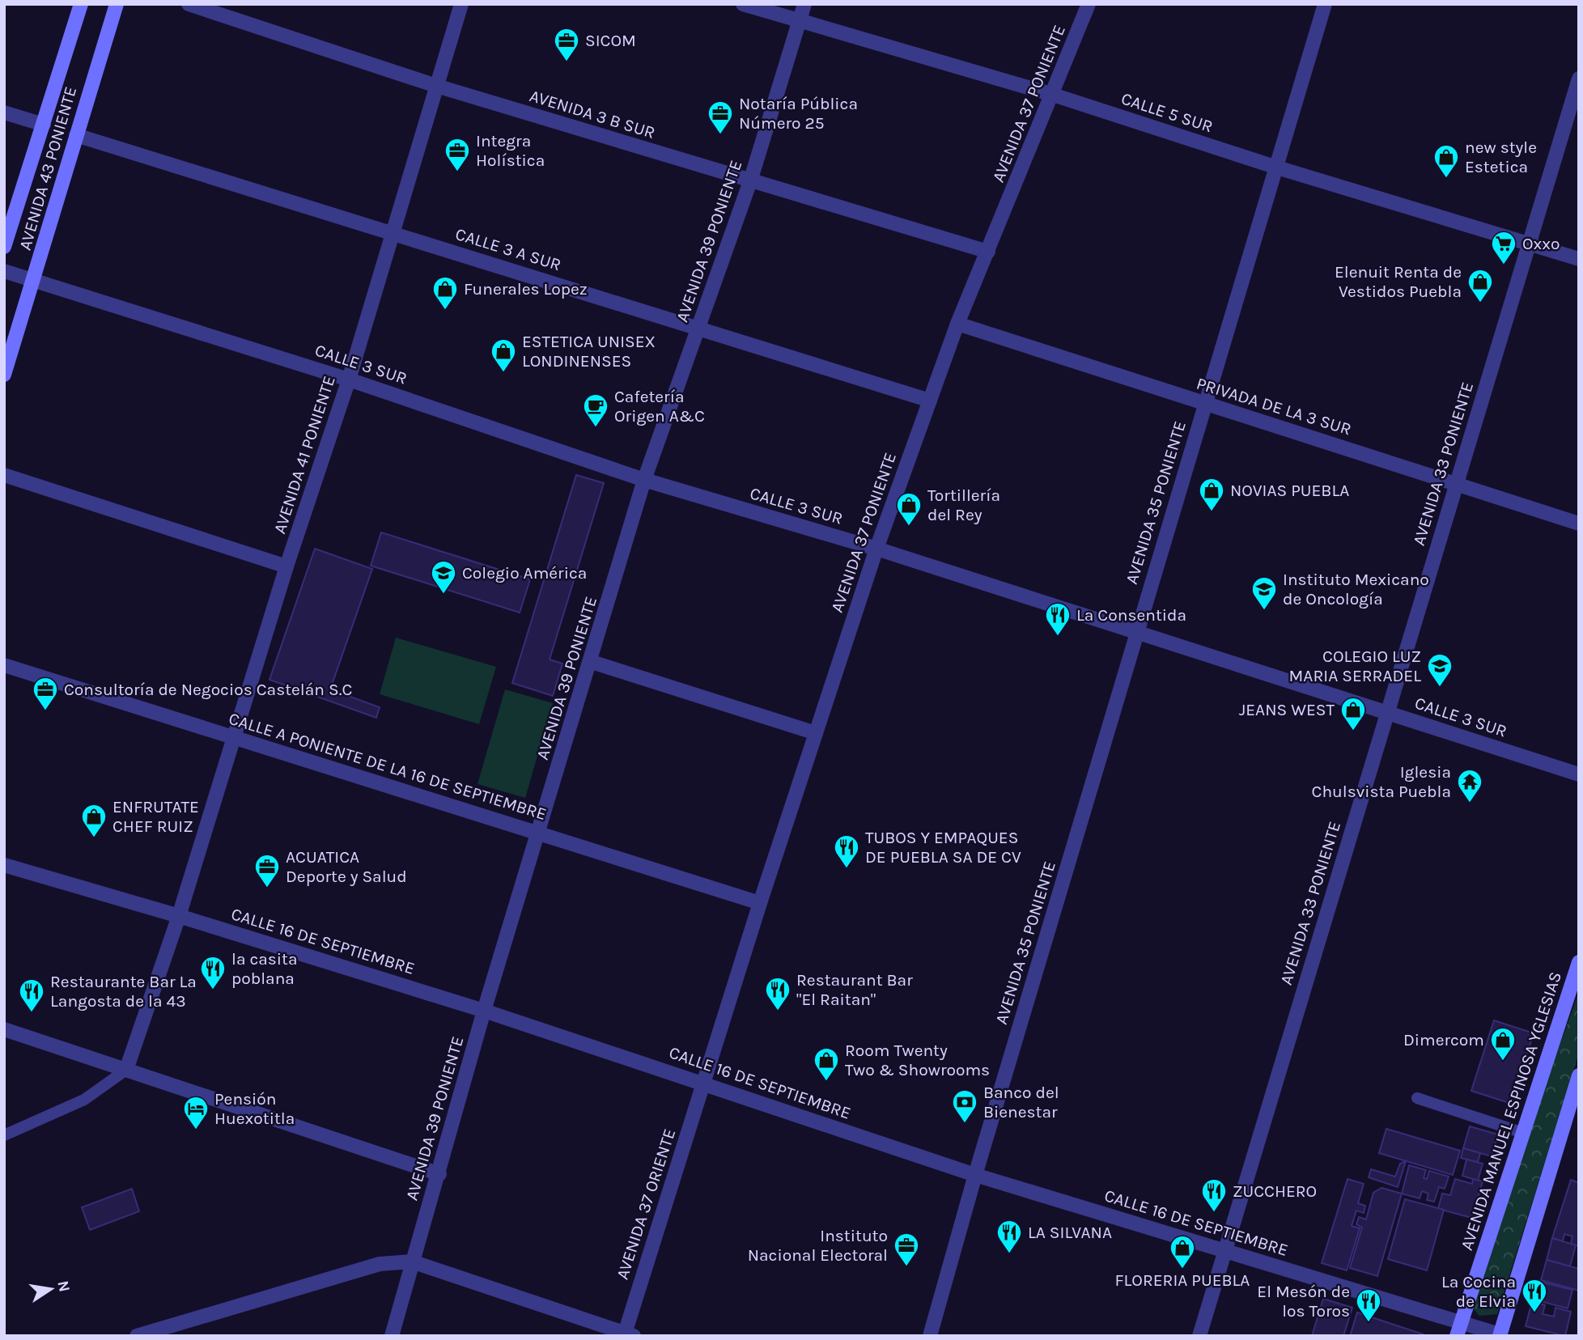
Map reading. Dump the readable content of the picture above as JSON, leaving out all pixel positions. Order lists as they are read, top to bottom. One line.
{"streets":{"main road":["AVENIDA 43 PONIENTE","AVENIDA MANUEL ESPINOSA YGLESIAS"],"street":["AVENIDA 37 PONIENTE","CALLE 5 SUR","AVENIDA 3 B SUR","AVENIDA 39 PONIENTE","CALLE 3 A SUR","CALLE 3 SUR","PRIVADA DE LA 3 SUR","AVENIDA 41 PONIENTE","AVENIDA 33 PONIENTE","AVENIDA 35 PONIENTE","CALLE A PONIENTE DE LA 16 DE SEPTIEMBRE","CALLE 16 DE SEPTIEMBRE","AVENIDA 37 ORIENTE"]},"crossings":[["AVENIDA 37 PONIENTE","CALLE 5 SUR"],["AVENIDA 37 PONIENTE","AVENIDA 3 B SUR"],["AVENIDA 37 PONIENTE","CALLE 3 A SUR"],["AVENIDA 37 PONIENTE","CALLE 3 SUR"],["AVENIDA 37 PONIENTE","PRIVADA DE LA 3 SUR"],["AVENIDA 37 PONIENTE","CALLE A PONIENTE DE LA 16 DE SEPTIEMBRE"],["AVENIDA 37 PONIENTE","CALLE 16 DE SEPTIEMBRE"],["AVENIDA 37 PONIENTE","AVENIDA 37 ORIENTE"],["CALLE 5 SUR","AVENIDA 39 PONIENTE"],["CALLE 5 SUR","AVENIDA 33 PONIENTE"],["CALLE 5 SUR","AVENIDA 35 PONIENTE"],["AVENIDA 3 B SUR","AVENIDA 39 PONIENTE"],["AVENIDA 3 B SUR","AVENIDA 41 PONIENTE"],["AVENIDA 43 PONIENTE","CALLE 3 A SUR"],["AVENIDA 43 PONIENTE","CALLE 3 SUR"],["AVENIDA 39 PONIENTE","CALLE 3 A SUR"],["AVENIDA 39 PONIENTE","CALLE 3 SUR"],["AVENIDA 39 PONIENTE","CALLE A PONIENTE DE LA 16 DE SEPTIEMBRE"],["AVENIDA 39 PONIENTE","CALLE 16 DE SEPTIEMBRE"],["CALLE 3 A SUR","AVENIDA 41 PONIENTE"],["CALLE 3 SUR","AVENIDA 41 PONIENTE"],["CALLE 3 SUR","AVENIDA 33 PONIENTE"],["CALLE 3 SUR","AVENIDA 35 PONIENTE"],["PRIVADA DE LA 3 SUR","AVENIDA 33 PONIENTE"],["PRIVADA DE LA 3 SUR","AVENIDA 35 PONIENTE"],["AVENIDA 41 PONIENTE","CALLE A PONIENTE DE LA 16 DE SEPTIEMBRE"],["AVENIDA 41 PONIENTE","CALLE 16 DE SEPTIEMBRE"],["AVENIDA 33 PONIENTE","CALLE 16 DE SEPTIEMBRE"],["AVENIDA 35 PONIENTE","CALLE 16 DE SEPTIEMBRE"],["CALLE 16 DE SEPTIEMBRE","AVENIDA MANUEL ESPINOSA YGLESIAS"],["CALLE 16 DE SEPTIEMBRE","AVENIDA 37 ORIENTE"]],"places":{"office":["SICOM","Notaría Pública Número 25","Integra Holística","Consultoría de Negocios Castelán S.C","ACUATICA Deporte y Salud","Instituto Nacional Electoral"],"shop":["new style Estetica","Elenuit Renta de Vestidos Puebla","Funerales Lopez","ESTETICA UNISEX LONDINENSES","NOVIAS PUEBLA","Tortillería del Rey","JEANS WEST","ENFRUTATE CHEF RUIZ","Dimercom","Room Twenty Two & Showrooms","FLORERIA PUEBLA"],"supermarket":["Oxxo"],"cafe":["Cafetería Origen A&C"],"school or university":["Colegio América","Instituto Mexicano de Oncología","COLEGIO LUZ MARIA SERRADEL"],"restaurant":["La Consentida","TUBOS Y EMPAQUES DE PUEBLA SA DE CV","la casita poblana","Restaurant Bar \"El Raitan\"","Restaurante Bar La Langosta de la 43","ZUCCHERO","LA SILVANA","La Cocina de Elvia","El Mesón de los Toros"],"temple":["Iglesia Chulsvista Puebla"],"bank":["Banco del Bienestar"],"hotel":["Pensión Huexotitla"]},"north":"right"}
